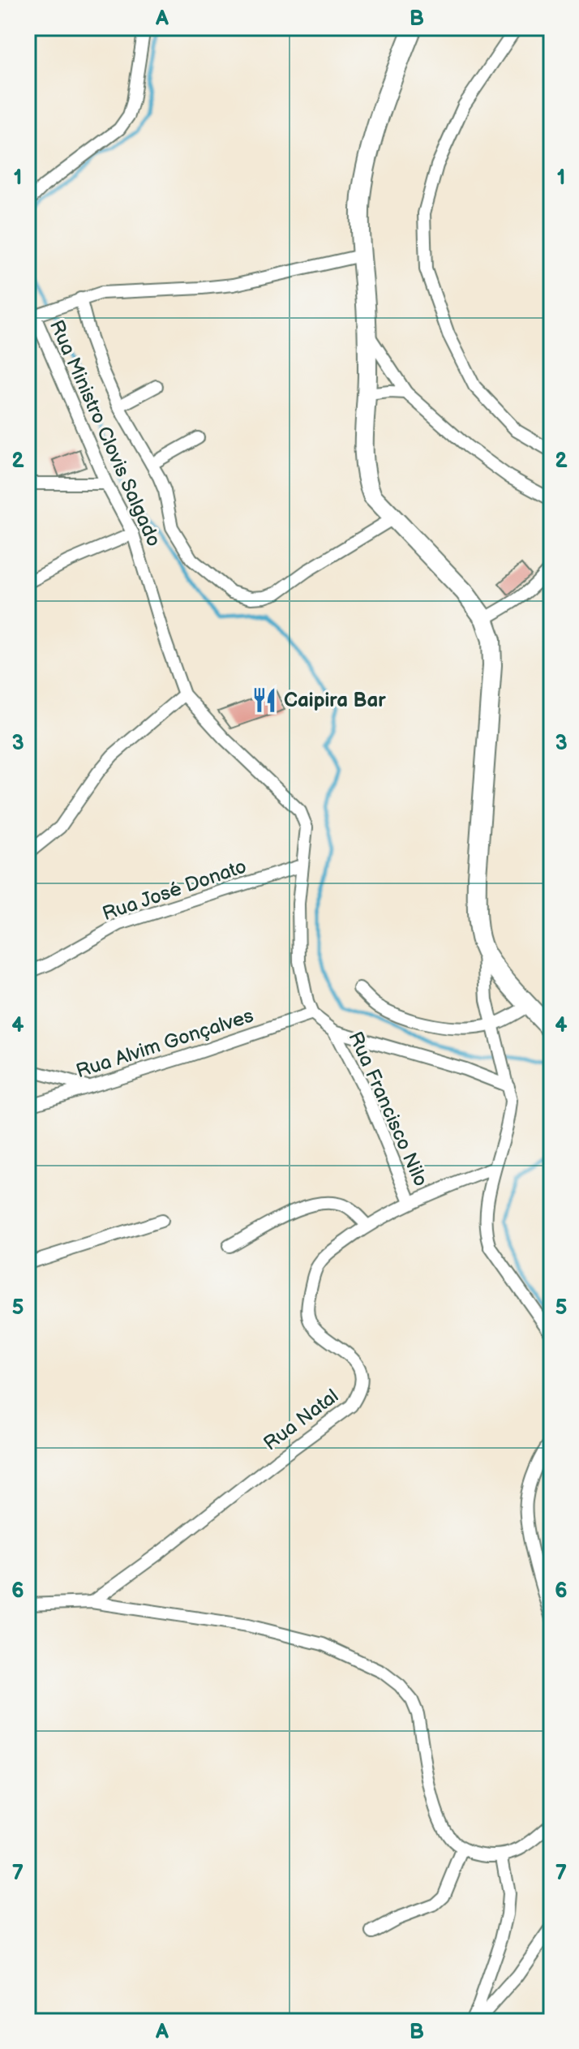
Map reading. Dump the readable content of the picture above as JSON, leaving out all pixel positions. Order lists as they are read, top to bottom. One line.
{"streets":{"street":["Rua Ministro Clovis Salgado","Rua José Donato","Rua Alvim Gonçalves","Rua Francisco Nilo","Rua Natal"]},"crossings":[["Rua Ministro Clovis Salgado","Rua José Donato"],["Rua Ministro Clovis Salgado","Rua Alvim Gonçalves"],["Rua Francisco Nilo","Rua Natal"]],"places":{"restaurant":["Caipira Bar"]},"grid":{"columns":["A","B"],"rows":["1","2","3","4","5","6","7"]}}
